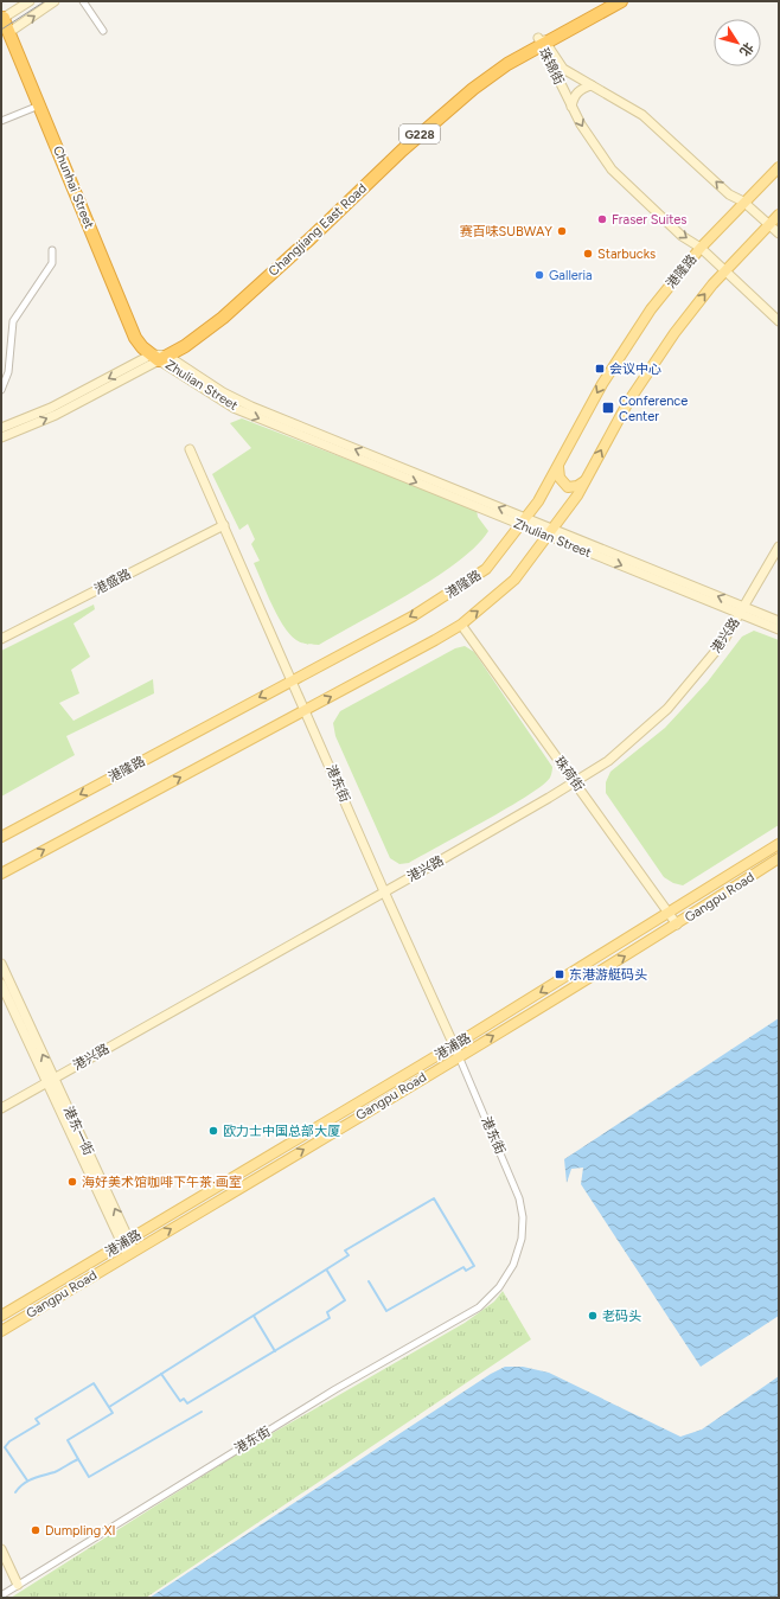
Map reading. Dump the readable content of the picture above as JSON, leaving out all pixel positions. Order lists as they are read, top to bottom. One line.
{"streets":{"highway":["G228","Chunhai Street","Changjiang East Road"],"main road":["珠锦街","港隆路","Zhulian Street","港盛路","港兴路","珠荷街","港东街","Gangpu Road","港浦路","港东一街"]},"crossings":[["珠锦街","Changjiang East Road"],["珠锦街","港隆路"],["Chunhai Street","Changjiang East Road"],["Chunhai Street","Zhulian Street"],["Changjiang East Road","Zhulian Street"],["港隆路","Zhulian Street"],["港隆路","珠荷街"],["港隆路","港东街"],["Zhulian Street","港兴路"],["港盛路","港东街"],["港兴路","珠荷街"],["港兴路","港东街"],["港兴路","港东一街"],["珠荷街","Gangpu Road"],["珠荷街","港浦路"],["港东街","Gangpu Road"],["港东街","港浦路"],["Gangpu Road","港东一街"],["港浦路","港东一街"]],"one_way":["Gangpu Road"],"places":{"other":["Fraser Suites","赛百味SUBWAY","Starbucks","Galleria","欧力士中国总部大厦","海好美术馆咖啡下午茶·画室","老码头","Dumpling XI"],"transit":["会议中心","Conference Center","东港游艇码头"]},"north":"bottom right"}
